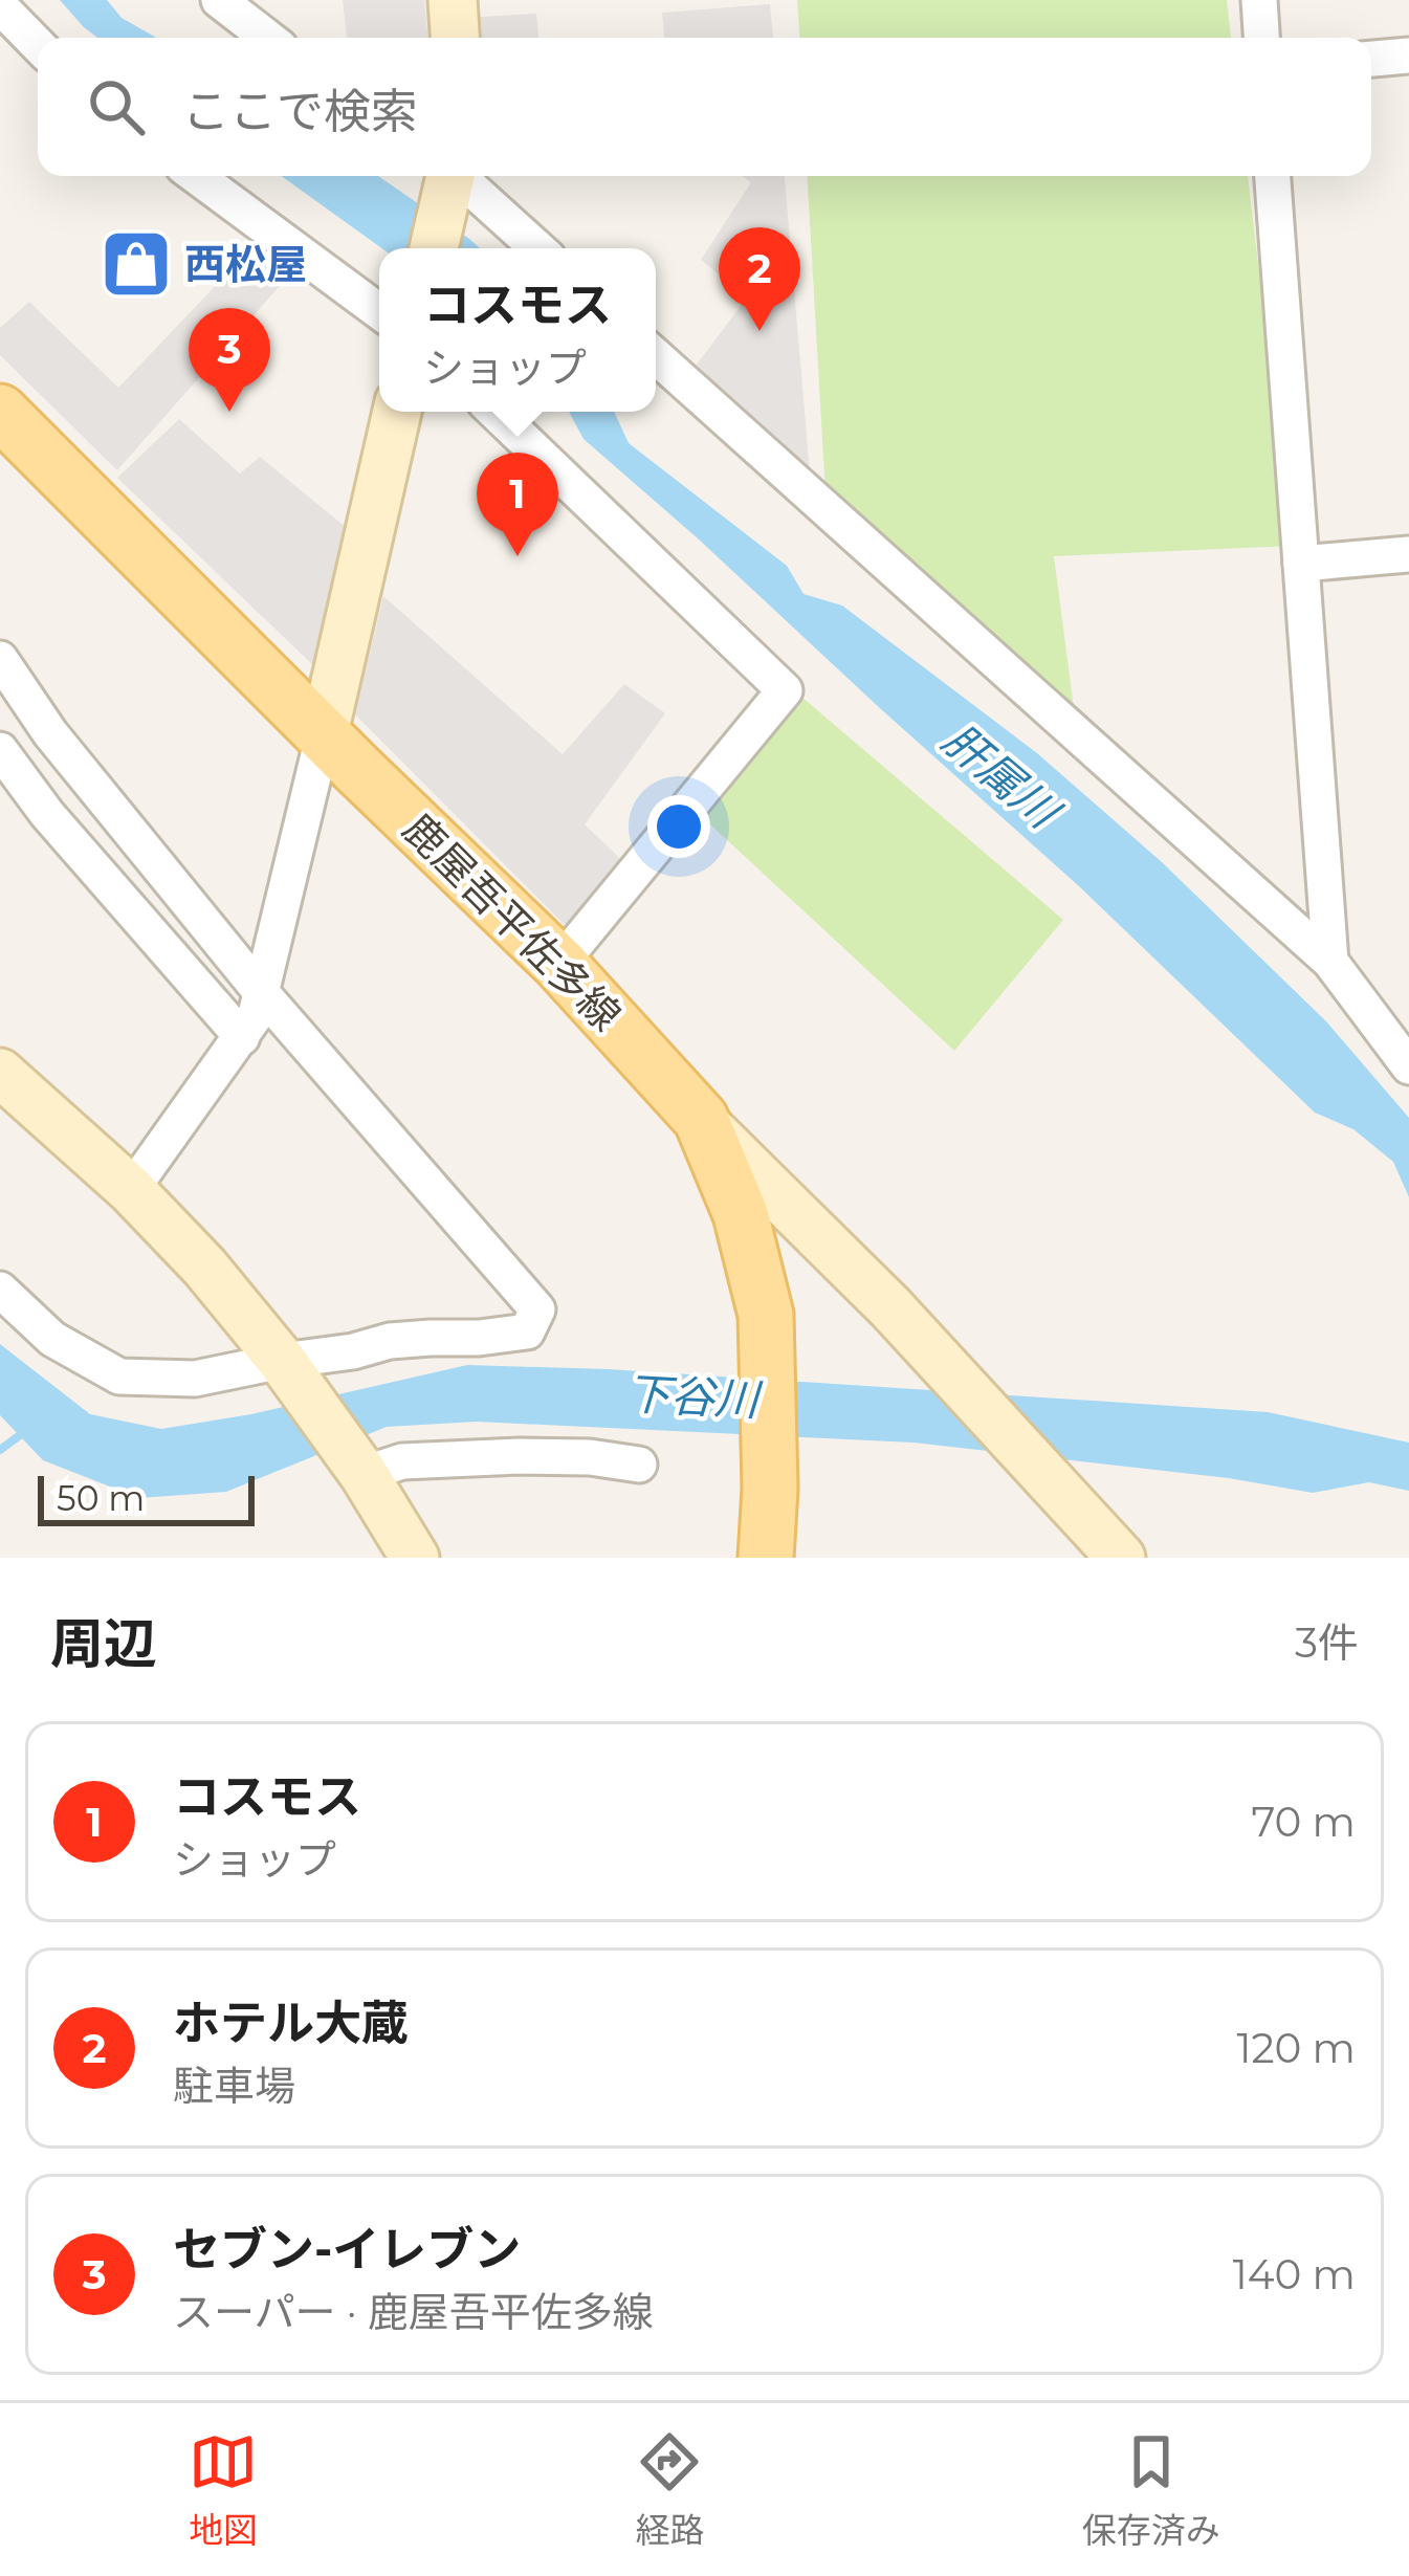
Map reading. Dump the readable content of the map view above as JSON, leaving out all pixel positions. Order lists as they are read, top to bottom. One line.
{"streets":{"main road":["鹿屋吾平佐多線"]},"water":["肝属川","下谷川"],"places":{"shop":["西松屋"]},"scale_bar":"50 m","page":{"search":"ここで検索","pins":["2","3","1"],"popup":["コスモス","ショップ"],"scale":"50 m","heading":["周辺","3件"],"list":[{"mark":"1","name":"コスモス","note":"ショップ","value":"70 m"},{"mark":"2","name":"ホテル大蔵","note":"駐車場","value":"120 m"},{"mark":"3","name":"セブン-イレブン","note":"スーパー · 鹿屋吾平佐多線","value":"140 m"}],"nav":["地図","経路","保存済み"]}}
